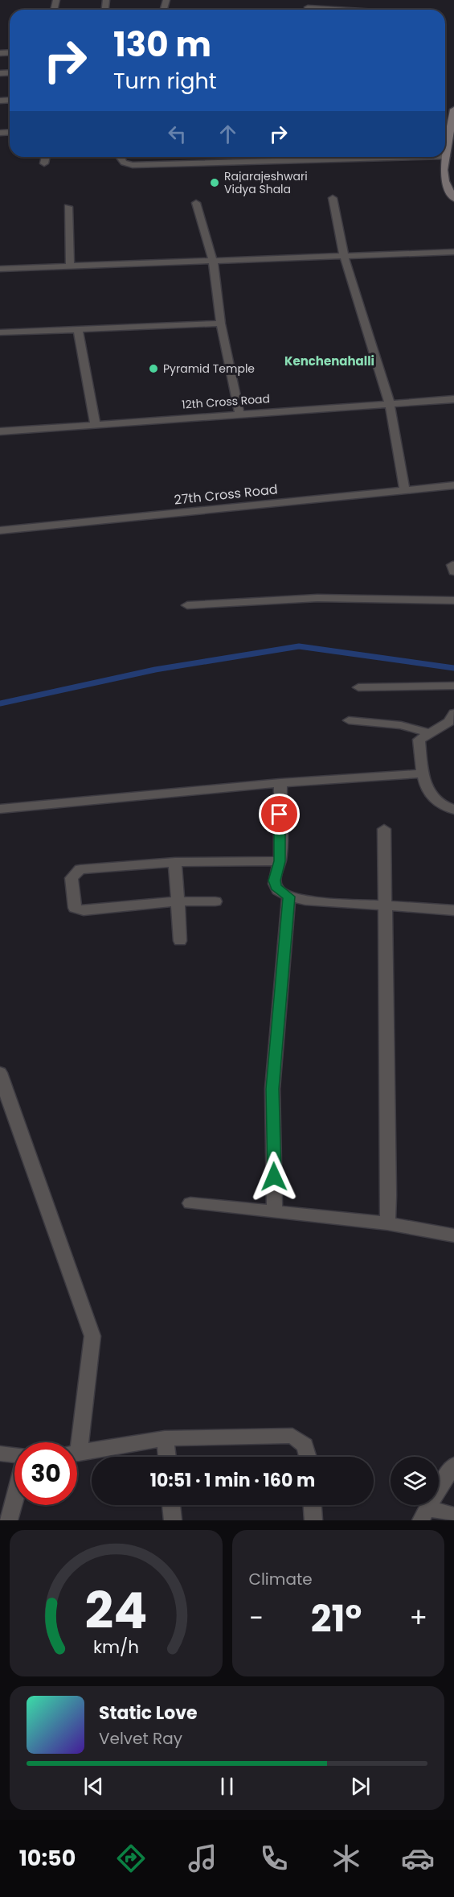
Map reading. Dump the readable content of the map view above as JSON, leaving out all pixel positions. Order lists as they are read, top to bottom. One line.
{"streets":{"street":["12th Cross Road","27th Cross Road"]},"districts":["Kenchenahalli"],"places":["Rajarajeshwari Vidya Shala","Pyramid Temple"],"page":{"turn":["130 m","Turn right"],"limit":"30","trip":"10:51 · 1 min · 160 m","tile":"Climate","heat":["−","21°","+"],"song":["Static Love","Velvet Ray"],"tabs":"10:50","gauge":["24","km/h"]}}
